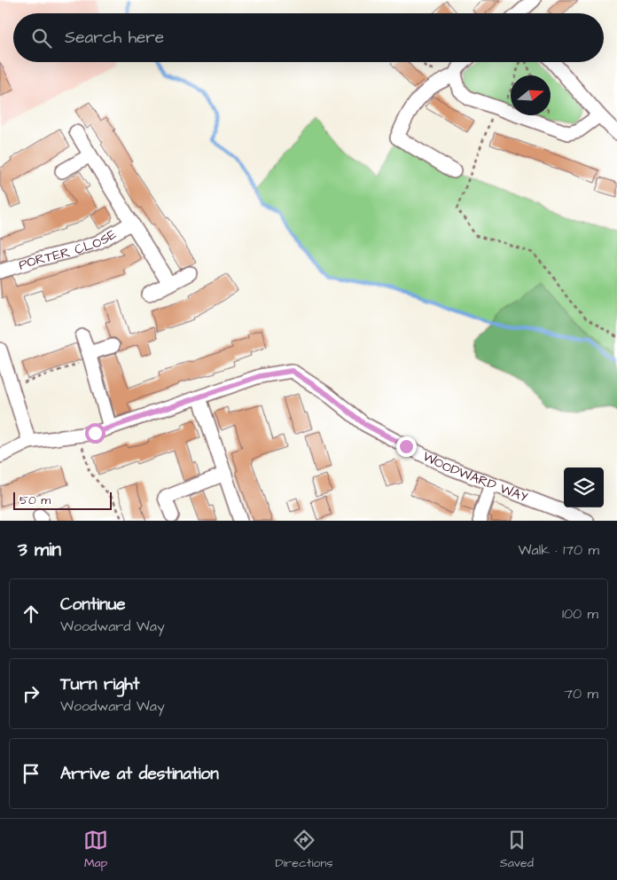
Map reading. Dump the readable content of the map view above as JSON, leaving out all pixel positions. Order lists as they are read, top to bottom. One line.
{"streets":{"street":["PORTER CLOSE","WOODWARD WAY"]},"scale_bar":"50 m","north":"right","page":{"search":"Search here","scale":"50 m","heading":["3 min","Walk · 170 m"],"list":[["Continue","Woodward Way","100 m"],["Turn right","Woodward Way","70 m"],"Arrive at destination"],"nav":["Map","Directions","Saved"]}}
